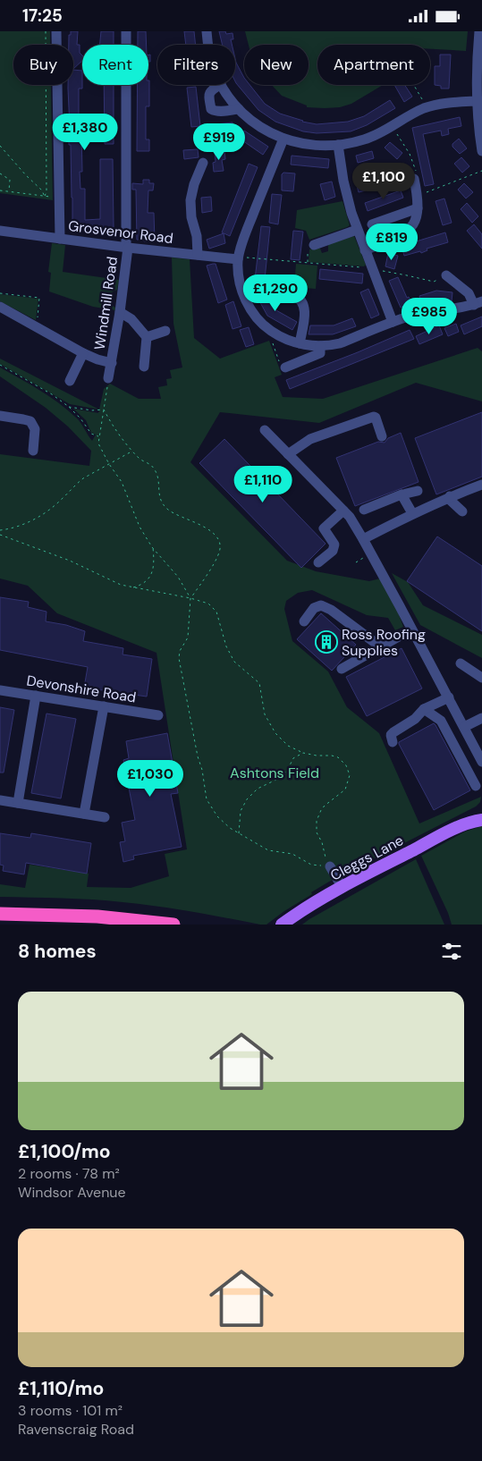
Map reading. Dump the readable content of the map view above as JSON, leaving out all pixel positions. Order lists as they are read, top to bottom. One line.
{"streets":{"main road":["Cleggs Lane"],"street":["Grosvenor Road","Windmill Road","Devonshire Road"]},"crossings":[["Grosvenor Road","Windmill Road"]],"parks":["Ashtons Field"],"places":{"building":["Ross Roofing Supplies"]},"page":{"status":"17:25","chip":["Buy","Rent","Filters","New","Apartment"],"price":["£1,380","£919","£1,100","£819","£1,290","£985","£1,110","£1,030"],"heading":"8 homes","list":[{"name":"£1,100/mo","note":"2 rooms · 78 m² · Windsor Avenue"},{"name":"£1,110/mo","note":"3 rooms · 101 m² · Ravenscraig Road"}]}}
